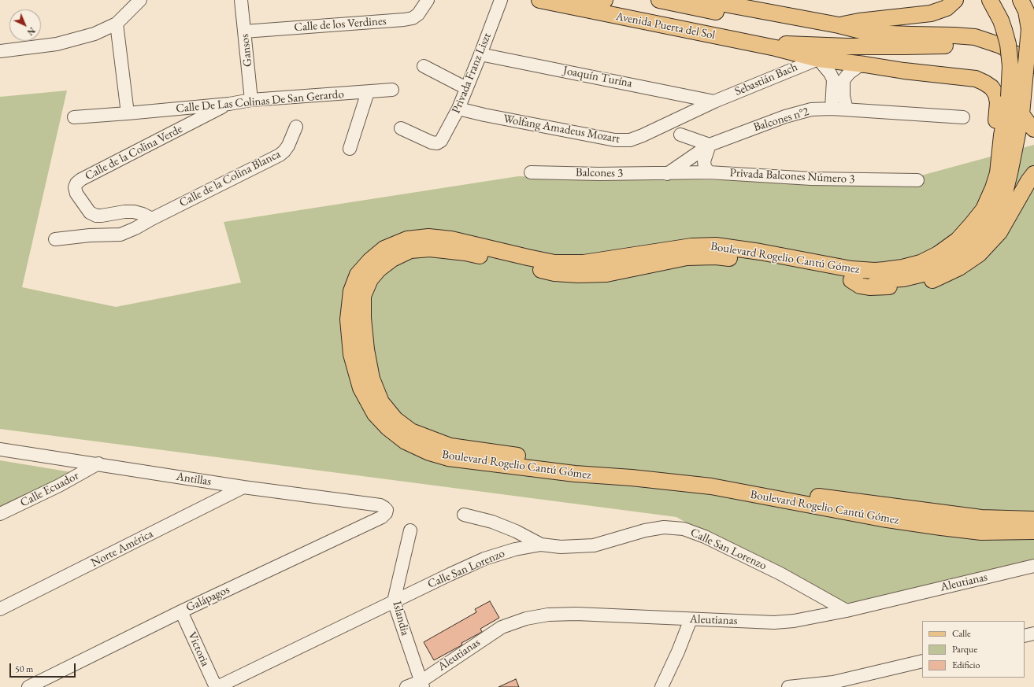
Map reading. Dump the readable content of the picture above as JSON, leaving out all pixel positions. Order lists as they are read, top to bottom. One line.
{"streets":{"main road":["Avenida Puerta del Sol","Boulevard Rogelio Cantú Gómez"],"street":["Calle de los Verdines","Gansos","Privada Franz Liszt","Joaquín Turína","Sebastián Bach","Calle De Las Colinas De San Gerardo","Balcones n°2","Wolfang Amadeus Mozart","Calle de la Colina Verde","Balcones 3","Privada Balcones Número 3","Calle de la Colina Blanca","Antillas","Calle Ecuador","Norte América","Calle San Lorenzo","Aleutianas","Galápagos","Islandia","Victoria"]},"crossings":[["Calle de los Verdines","Gansos"],["Avenida Puerta del Sol","Sebastián Bach"],["Avenida Puerta del Sol","Boulevard Rogelio Cantú Gómez"],["Gansos","Calle De Las Colinas De San Gerardo"],["Privada Franz Liszt","Joaquín Turína"],["Privada Franz Liszt","Wolfang Amadeus Mozart"],["Joaquín Turína","Sebastián Bach"],["Joaquín Turína","Wolfang Amadeus Mozart"],["Sebastián Bach","Wolfang Amadeus Mozart"],["Calle De Las Colinas De San Gerardo","Calle de la Colina Verde"],["Balcones n°2","Balcones 3"],["Balcones n°2","Privada Balcones Número 3"],["Calle de la Colina Verde","Calle de la Colina Blanca"],["Balcones 3","Privada Balcones Número 3"],["Antillas","Calle Ecuador"],["Antillas","Norte América"],["Antillas","Galápagos"],["Calle San Lorenzo","Aleutianas"],["Calle San Lorenzo","Islandia"],["Calle San Lorenzo","Victoria"],["Aleutianas","Islandia"],["Galápagos","Victoria"]],"legend":["Calle","Parque","Edificio"],"scale_bar":"50 m","north":"bottom right"}
